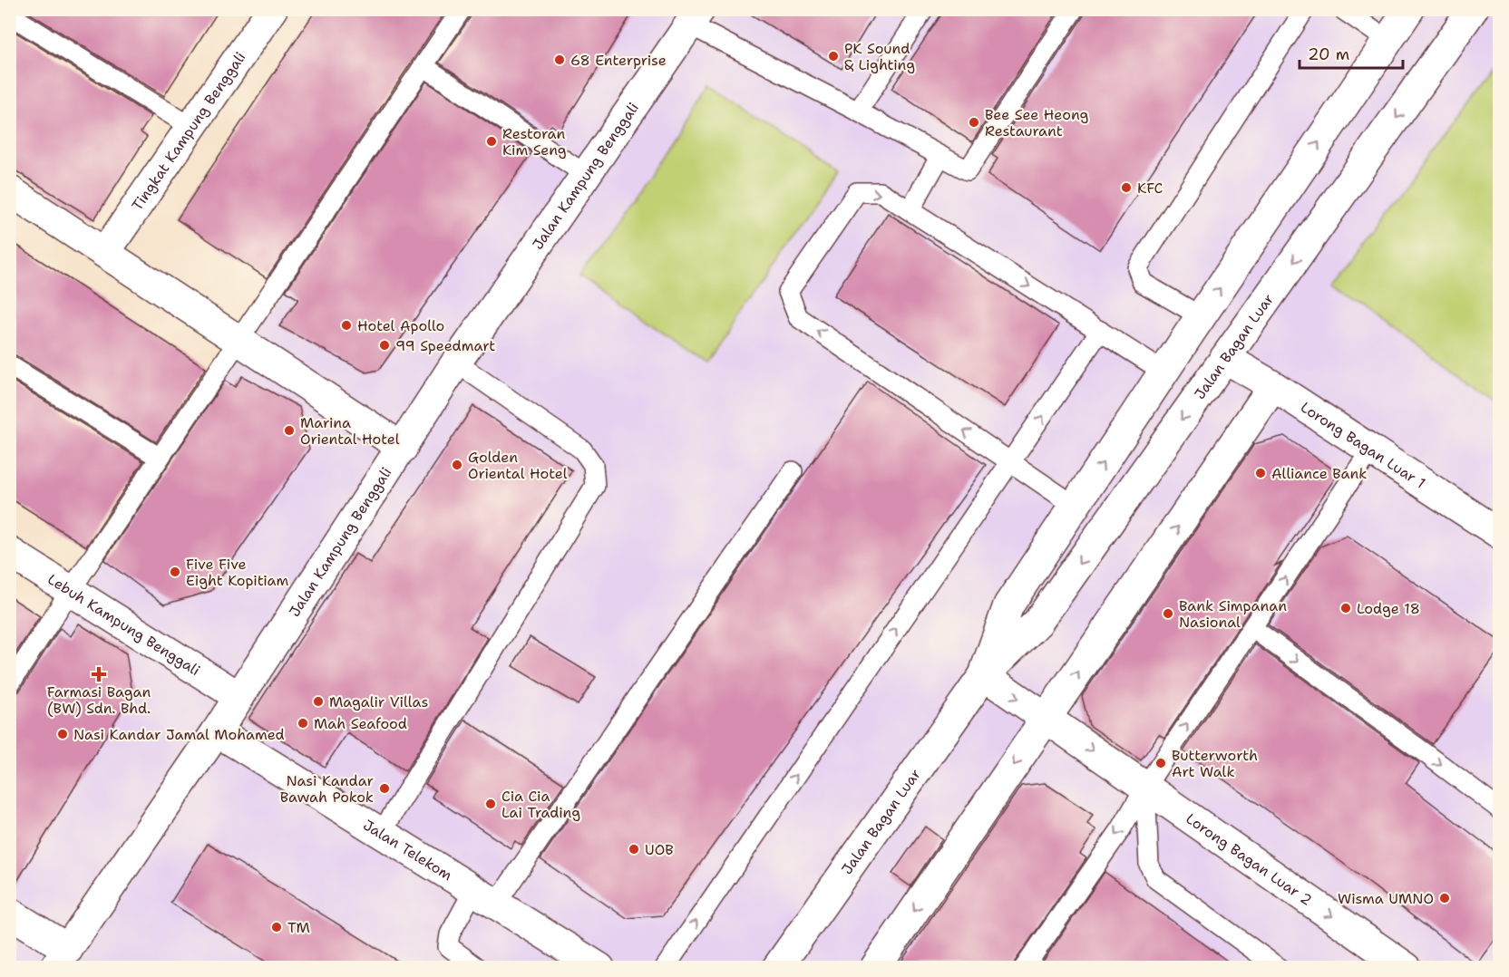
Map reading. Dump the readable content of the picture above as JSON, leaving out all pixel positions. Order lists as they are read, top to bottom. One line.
{"streets":{"street":["Tingkat Kampung Benggali","Jalan Kampung Benggali","Jalan Bagan Luar","Lorong Bagan Luar 1","Lebuh Kampung Benggali","Jalan Telekom","Lorong Bagan Luar 2"]},"crossings":[["Jalan Kampung Benggali","Lebuh Kampung Benggali"],["Jalan Kampung Benggali","Jalan Telekom"],["Jalan Bagan Luar","Lorong Bagan Luar 1"],["Jalan Bagan Luar","Lorong Bagan Luar 2"]],"one_way":["Lorong Bagan Luar 2"],"places":{"other":["PK Sound & Lighting","68 Enterprise","Bee See Heong Restaurant","Restoran Kim Seng","KFC","Hotel Apollo","99 Speedmart","Marina Oriental Hotel","Golden Oriental Hotel","Alliance Bank","Five Five Eight Kopitiam","Lodge 18","Bank Simpanan Nasional","Magalir Villas","Mah Seafood","Nasi Kandar Jamal Mohamed","Butterworth Art Walk","Nasi Kandar Bawah Pokok","Cia Cia Lai Trading","UOB","Wisma UMNO","TM"],"health":["Farmasi Bagan (BW) Sdn. Bhd."]},"scale_bar":"20 m"}
